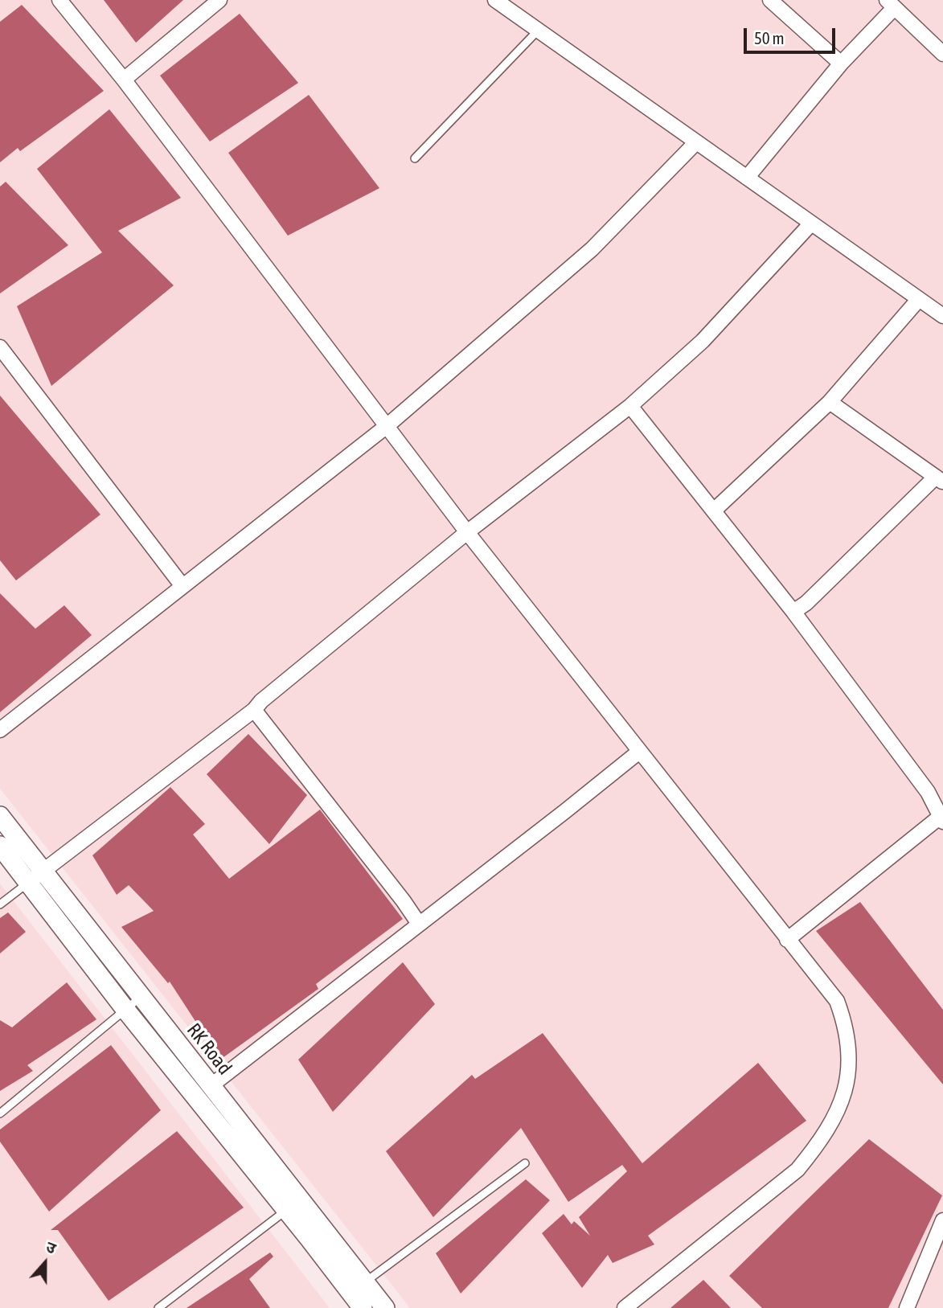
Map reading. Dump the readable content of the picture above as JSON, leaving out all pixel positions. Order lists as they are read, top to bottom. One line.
{"streets":{"street":["RK Road"]},"scale_bar":"50 m","north":"top"}
